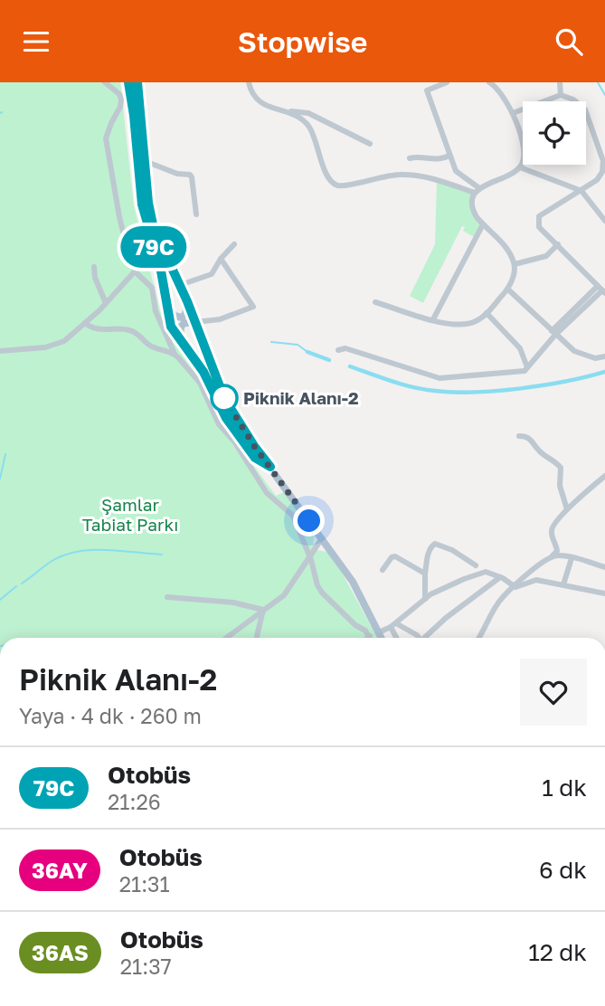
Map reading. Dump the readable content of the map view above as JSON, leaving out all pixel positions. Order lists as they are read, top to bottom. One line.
{"parks":["Şamlar Tabiat Parkı"],"places":["Piknik Alanı-2"],"lines":["bus line 79C"],"page":{"header":"Stopwise","on_map":"79C","heading":["Piknik Alanı-2","Yaya · 4 dk · 260 m"],"list":[{"mark":"79C","name":"Otobüs","note":"21:26","value":"1 dk"},{"mark":"36AY","name":"Otobüs","note":"21:31","value":"6 dk"},{"mark":"36AS","name":"Otobüs","note":"21:37","value":"12 dk"}]}}
